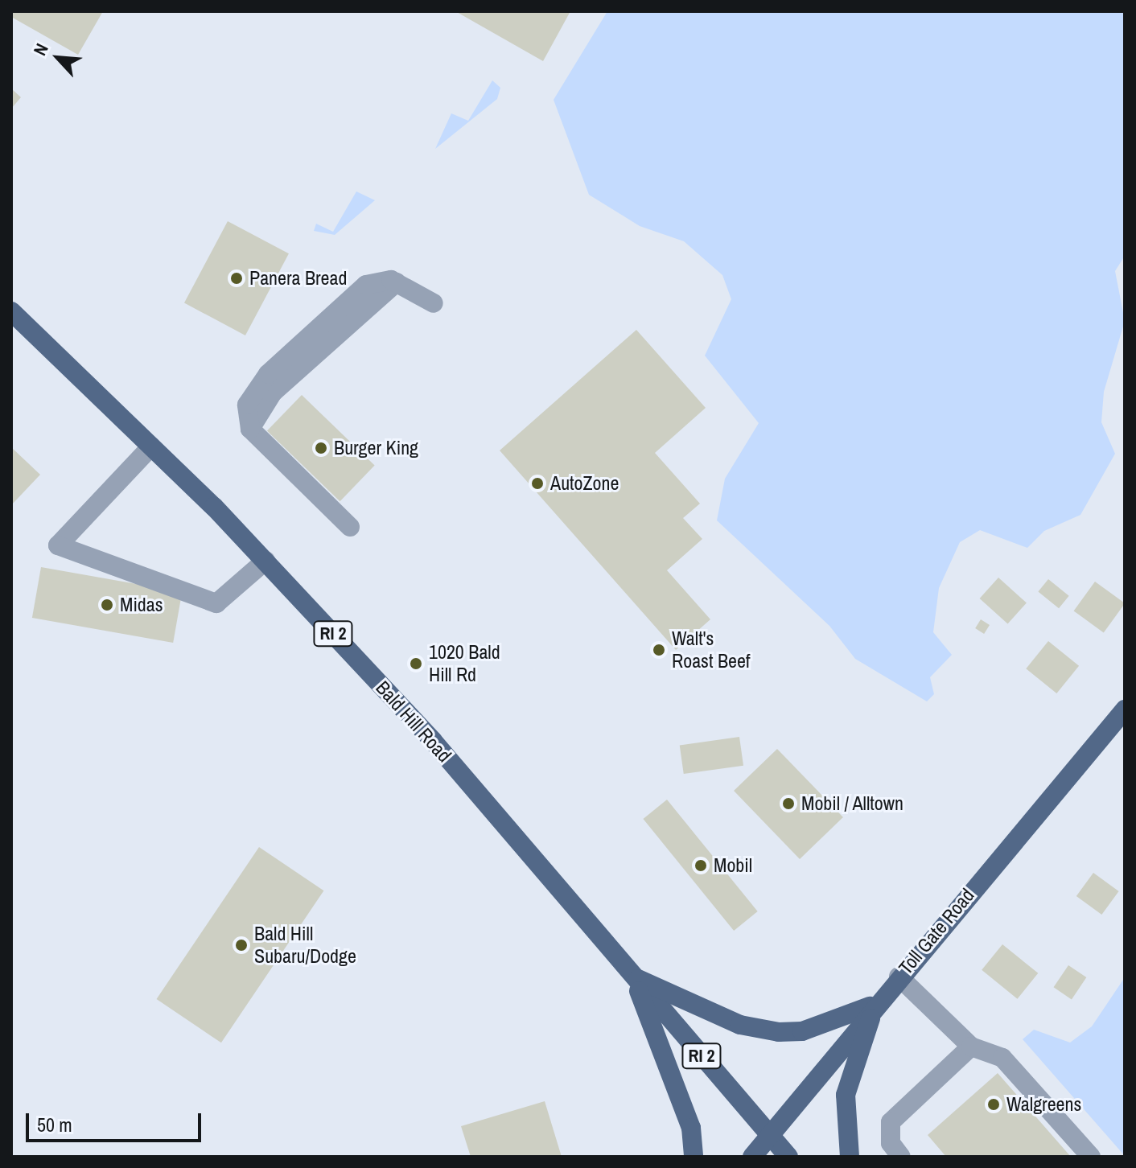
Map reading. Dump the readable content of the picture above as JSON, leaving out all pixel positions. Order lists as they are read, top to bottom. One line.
{"streets":{"main road":["RI 2","Bald Hill Road","Toll Gate Road"]},"crossings":[["Bald Hill Road","Toll Gate Road"]],"places":["Panera Bread","Burger King","AutoZone","Midas","Walt's Roast Beef","1020 Bald Hill Rd","Mobil / Alltown","Mobil","Bald Hill Subaru/Dodge","Walgreens"],"scale_bar":"50 m","north":"top left"}
